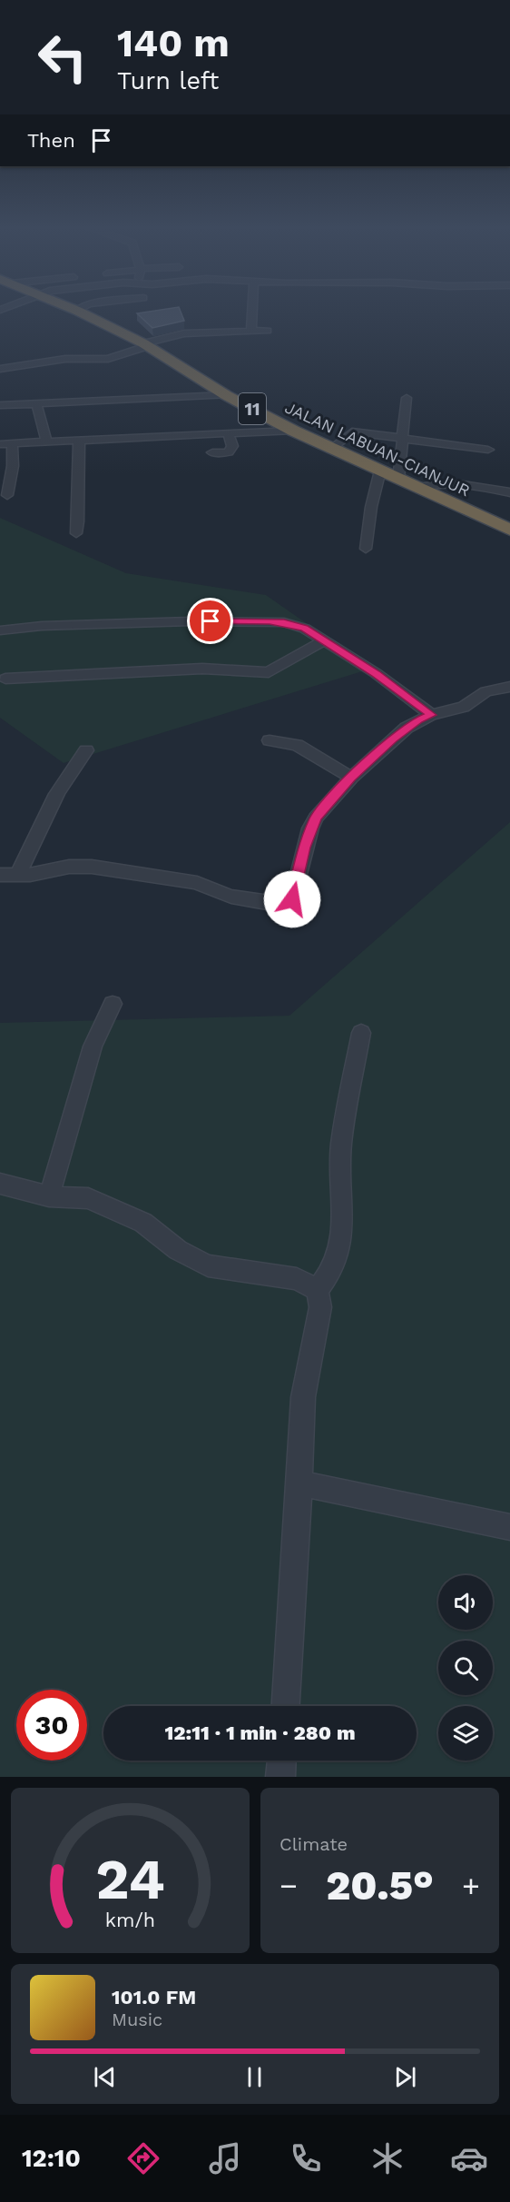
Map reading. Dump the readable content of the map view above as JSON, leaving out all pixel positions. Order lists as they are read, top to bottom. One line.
{"streets":{"highway":["11","JALAN LABUAN-CIANJUR"]},"page":{"turn":["140 m","Turn left"],"then":"Then","limit":"30","trip":"12:11 · 1 min · 280 m","tile":"Climate","heat":["−","20.5°","+"],"song":["101.0 FM","Music"],"tabs":"12:10","gauge":["24","km/h"]}}
